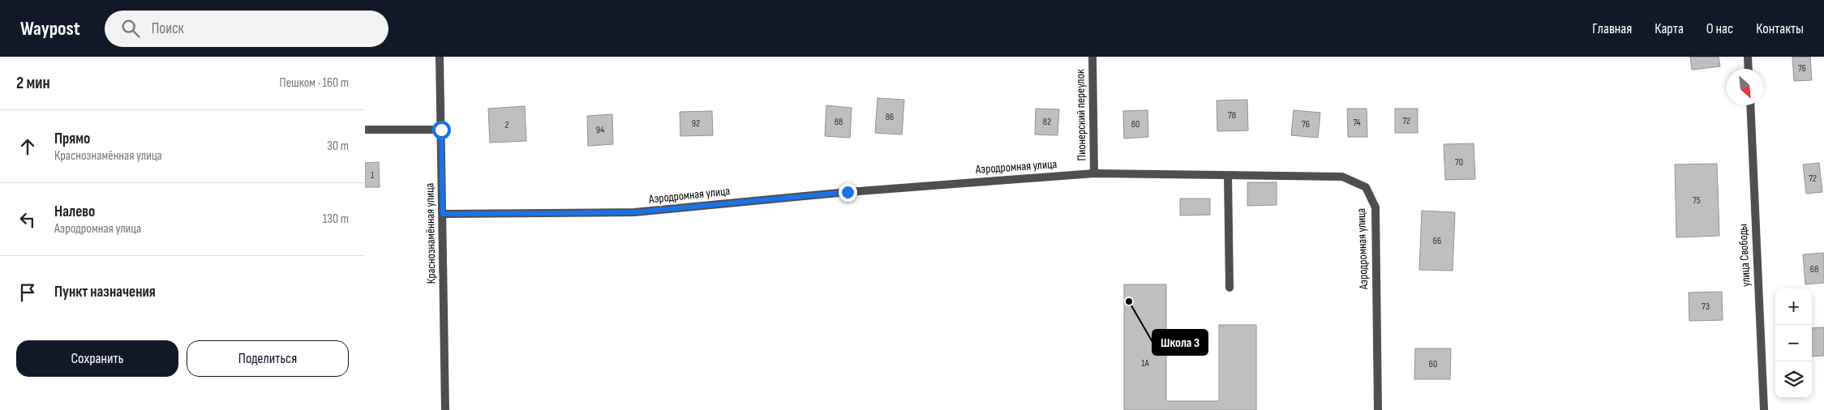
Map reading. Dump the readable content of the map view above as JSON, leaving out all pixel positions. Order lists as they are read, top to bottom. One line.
{"streets":{"street":["Пионерский переулок","Аэродромная улица","Краснознамённая улица","улица Свободы"]},"crossings":[["Пионерский переулок","Аэродромная улица"],["Аэродромная улица","Краснознамённая улица"]],"places":["Школа 3"],"house_numbers":["76","78","86","72","88","82","74","92","80","76","2","94","70","1","72","75","66","68","73","1А","60"],"north":"bottom right","page":{"header":"Waypost","search":"Поиск","nav":["Главная","Карта","О нас","Контакты"],"heading":["2 мин","Пешком · 160 m"],"list":[["Прямо","Краснознамённая улица","30 m"],["Налево","Аэродромная улица","130 m"],"Пункт назначения"],"map_buttons":["+","−"],"buttons":["Сохранить","Поделиться"]}}
